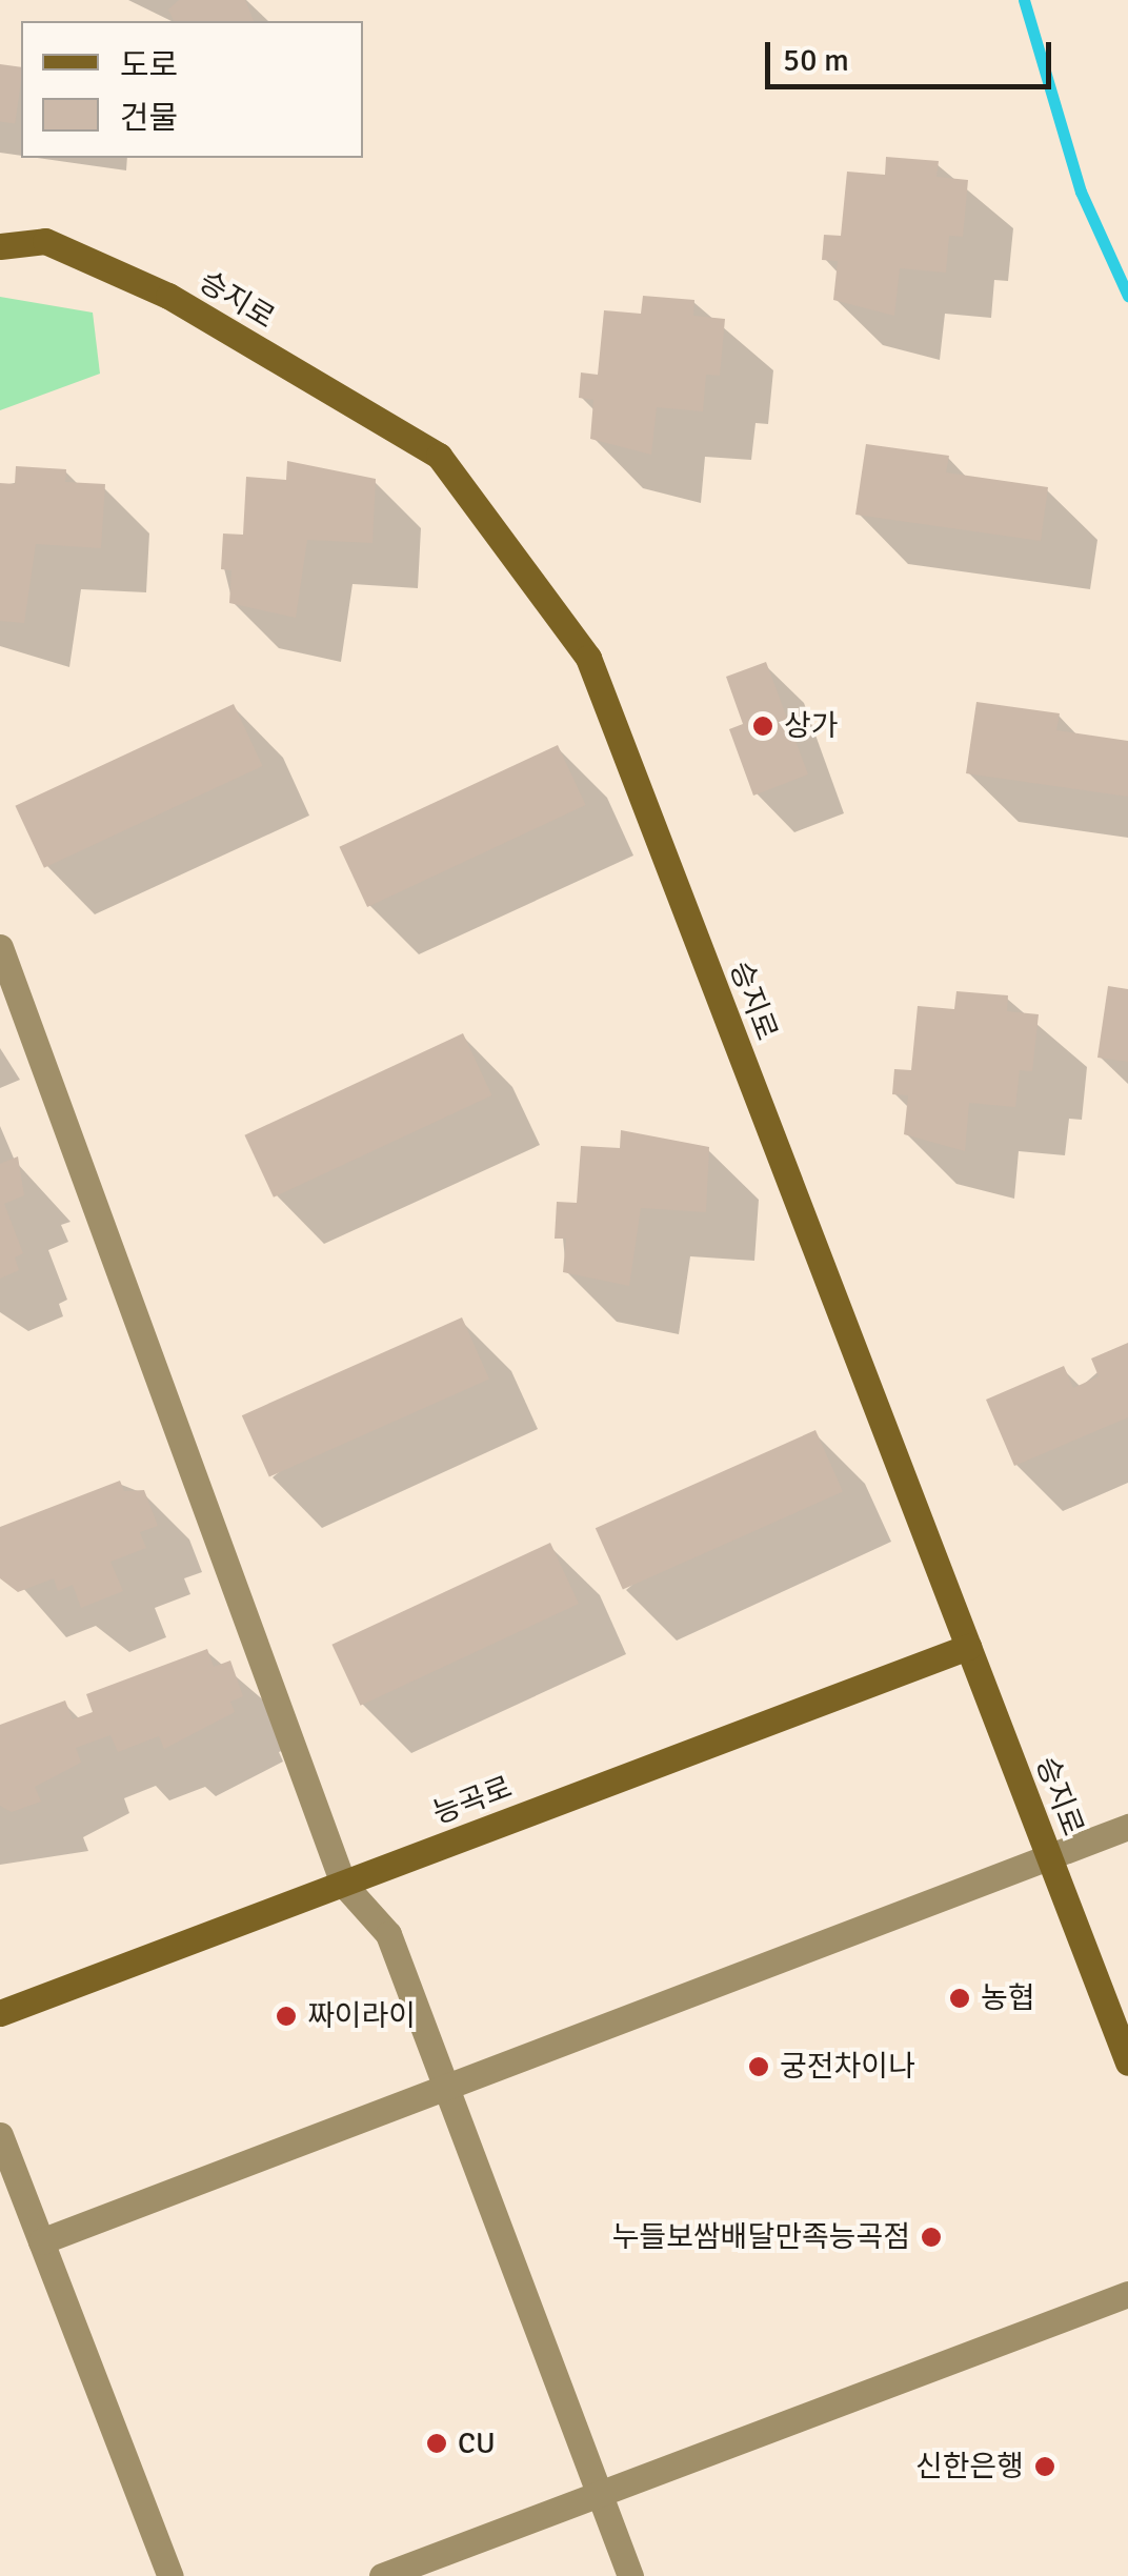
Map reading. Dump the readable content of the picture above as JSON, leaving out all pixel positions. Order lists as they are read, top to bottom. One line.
{"streets":{"street":["승지로","능곡로"]},"crossings":[["승지로","능곡로"]],"places":["상가","농협","짜이라이","궁전차이나","누들보쌈배달만족능곡점","CU","신한은행"],"legend":["도로","건물"],"scale_bar":"50 m"}
